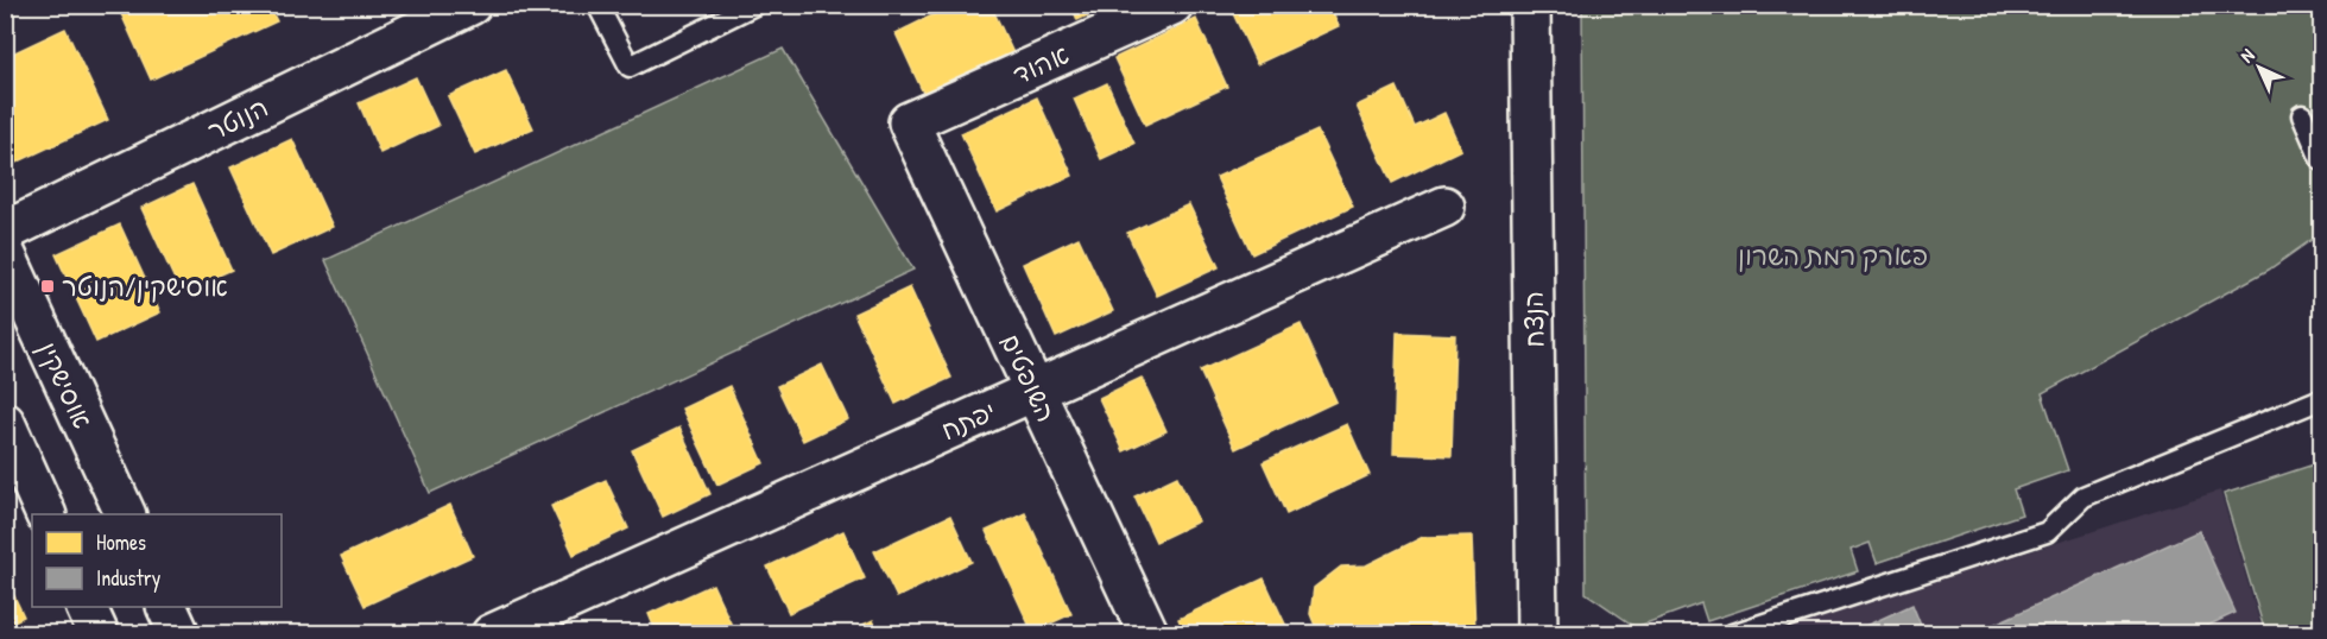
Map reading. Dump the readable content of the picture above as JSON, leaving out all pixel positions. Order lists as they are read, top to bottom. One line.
{"streets":{"street":["אהוד","הנוטר","הנצח","השופטים","אוסישקין","יפתח"]},"crossings":[["אהוד","השופטים"],["השופטים","יפתח"]],"parks":["פארק רמת השרון"],"places":{"transit":["אוסישקין/הנוטר"]},"legend":["Homes","Industry"],"north":"top left"}
